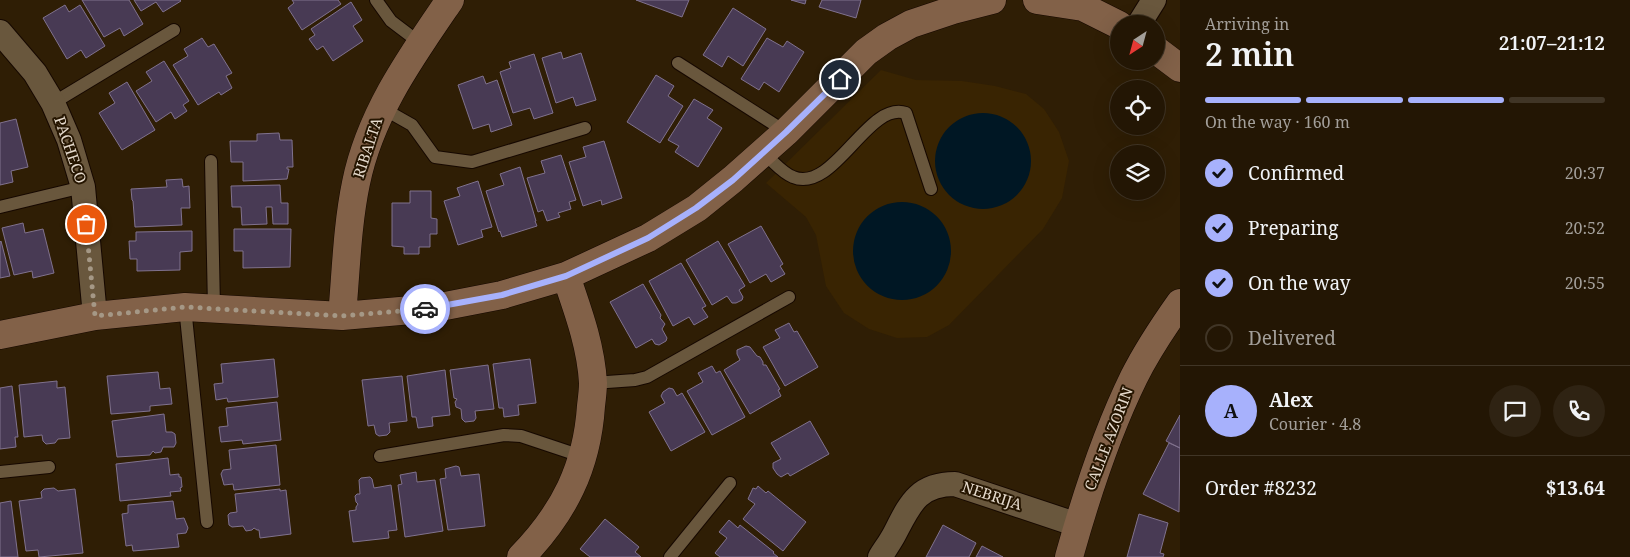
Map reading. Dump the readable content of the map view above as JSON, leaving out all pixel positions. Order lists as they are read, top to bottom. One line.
{"streets":{"street":["RIBALTA","PACHECO","CALLE AZORIN","NEBRIJA"]},"crossings":[["CALLE AZORIN","NEBRIJA"]],"north":"bottom left","page":{"heading":["2 min","Arriving in","21:07–21:12"],"panel":["Alex","Courier · 4.8","Order #8232","$13.64"],"bar":"On the way · 160 m","list":[["Confirmed","20:37"],["Preparing","20:52"],["On the way","20:55"],"Delivered"],"round":"A"}}
